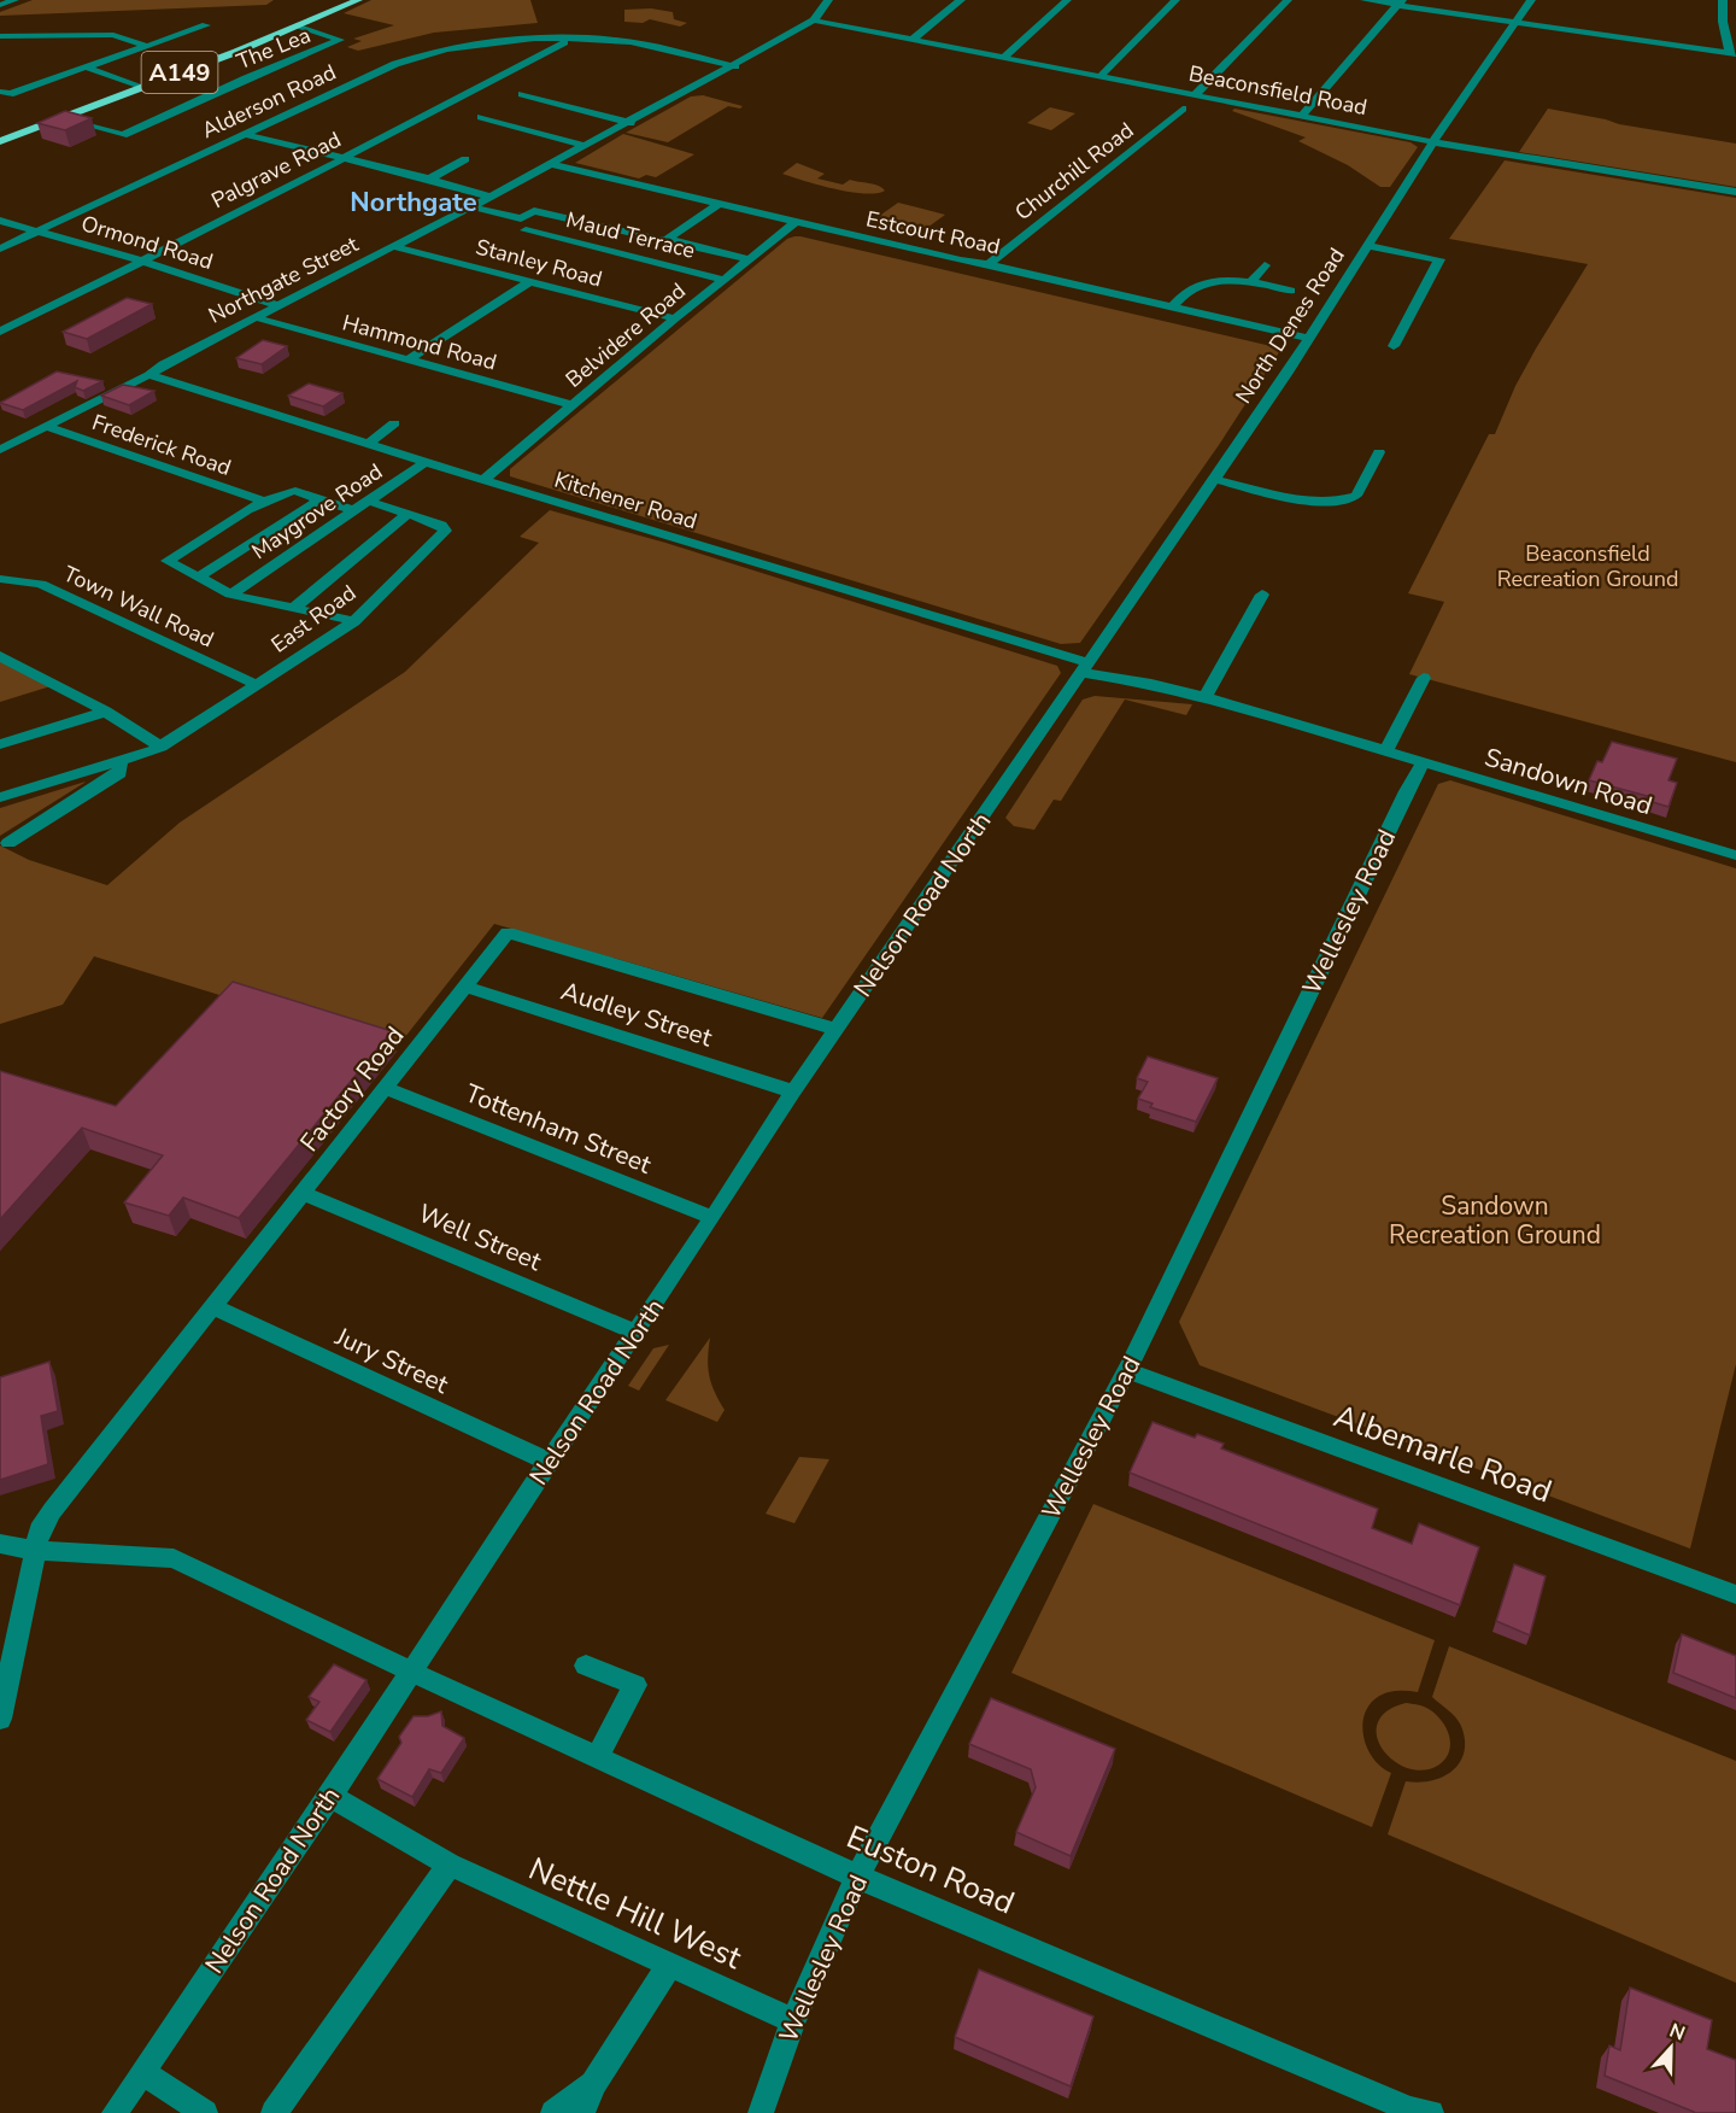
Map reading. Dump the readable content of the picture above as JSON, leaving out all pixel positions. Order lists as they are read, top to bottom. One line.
{"streets":{"main road":["A149"],"street":["The Lea","Beaconsfield Road","Alderson Road","Palgrave Road","Churchill Road","Estcourt Road","Maud Terrace","Ormond Road","Stanley Road","Northgate Street","North Denes Road","Belvidere Road","Hammond Road","Frederick Road","Kitchener Road","Maygrove Road","Town Wall Road","East Road","Sandown Road","Nelson Road North","Wellesley Road","Audley Street","Factory Road","Tottenham Street","Well Street","Jury Street","Albemarle Road","Euston Road","Nettle Hill West"]},"crossings":[["The Lea","A149"],["Beaconsfield Road","Northgate Street"],["Beaconsfield Road","North Denes Road"],["Alderson Road","Palgrave Road"],["Alderson Road","Ormond Road"],["Alderson Road","Northgate Street"],["Palgrave Road","Ormond Road"],["Churchill Road","Estcourt Road"],["Estcourt Road","Northgate Street"],["Estcourt Road","North Denes Road"],["Estcourt Road","Belvidere Road"],["Maud Terrace","Belvidere Road"],["Ormond Road","Northgate Street"],["Stanley Road","Northgate Street"],["Stanley Road","Belvidere Road"],["Northgate Street","Hammond Road"],["Northgate Street","Frederick Road"],["Northgate Street","Kitchener Road"],["North Denes Road","Kitchener Road"],["North Denes Road","Sandown Road"],["North Denes Road","Nelson Road North"],["Belvidere Road","Hammond Road"],["Belvidere Road","Kitchener Road"],["Kitchener Road","Maygrove Road"],["Kitchener Road","Sandown Road"],["Kitchener Road","Nelson Road North"],["Maygrove Road","East Road"],["Town Wall Road","East Road"],["Sandown Road","Nelson Road North"],["Sandown Road","Wellesley Road"],["Nelson Road North","Audley Street"],["Nelson Road North","Factory Road"],["Nelson Road North","Tottenham Street"],["Nelson Road North","Well Street"],["Nelson Road North","Jury Street"],["Nelson Road North","Euston Road"],["Nelson Road North","Nettle Hill West"],["Wellesley Road","Albemarle Road"],["Wellesley Road","Euston Road"],["Wellesley Road","Nettle Hill West"],["Audley Street","Factory Road"],["Factory Road","Tottenham Street"],["Factory Road","Well Street"],["Factory Road","Jury Street"],["Factory Road","Euston Road"]],"districts":["Northgate"],"parks":["Beaconsfield Recreation Ground","Sandown Recreation Ground"],"north":"top"}
